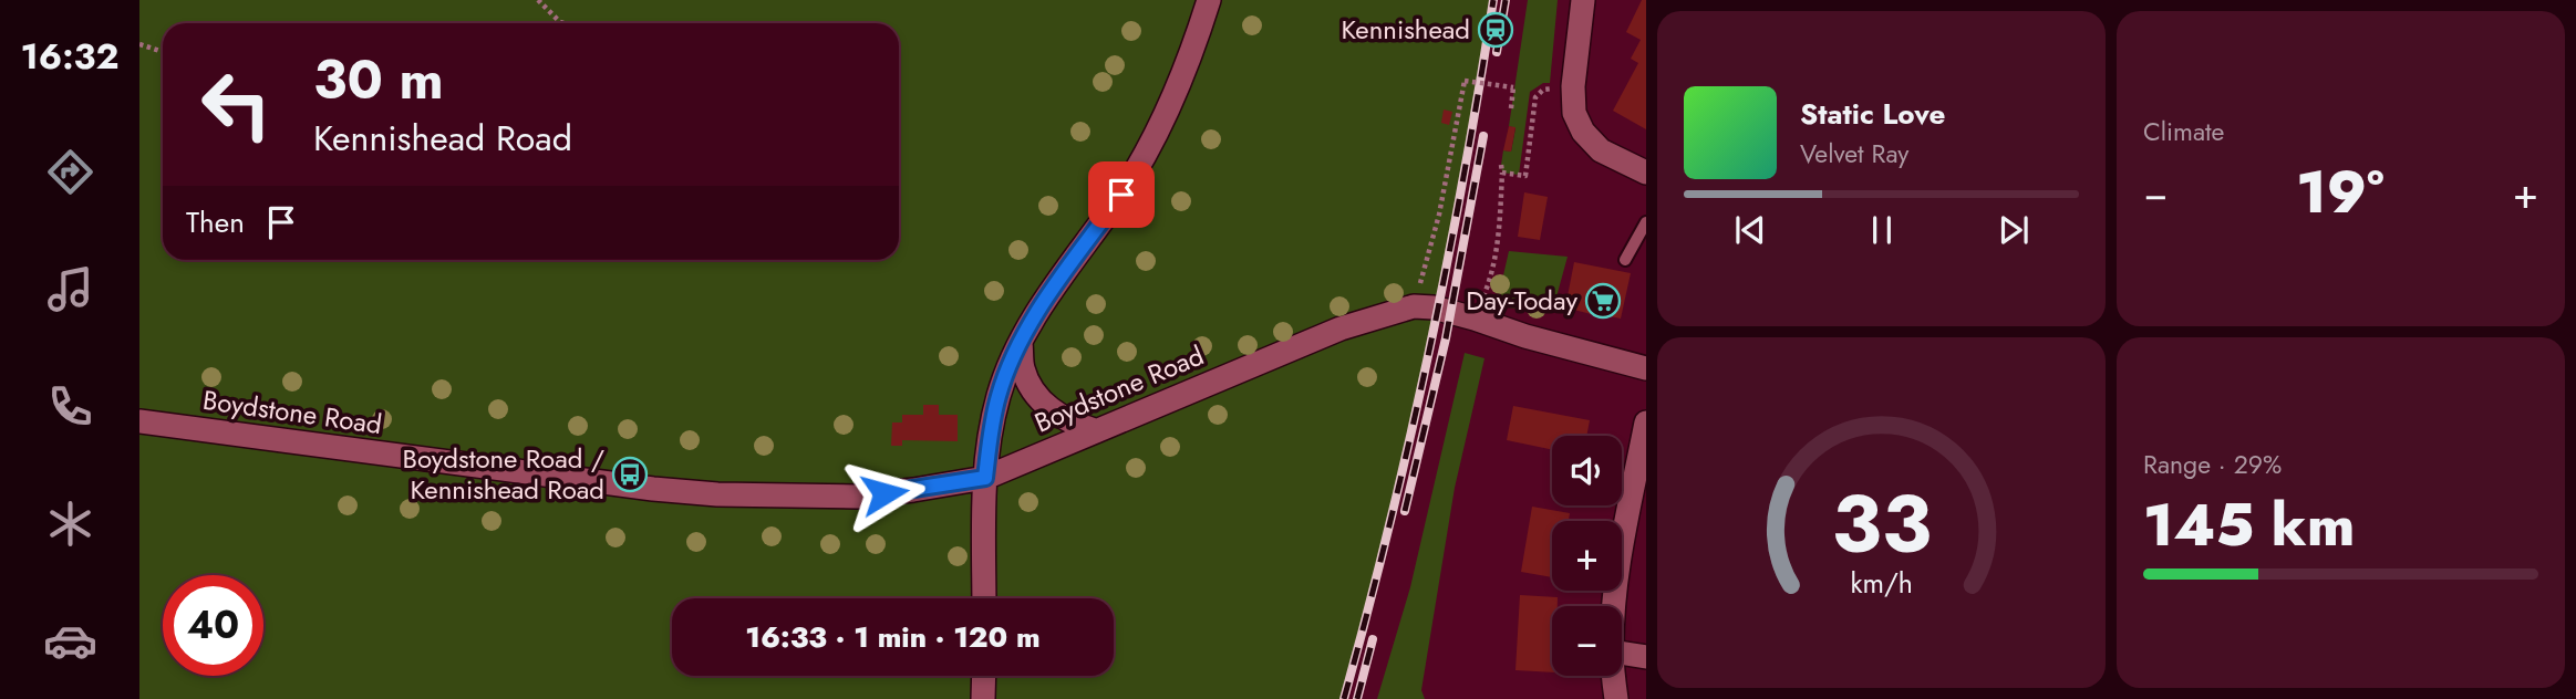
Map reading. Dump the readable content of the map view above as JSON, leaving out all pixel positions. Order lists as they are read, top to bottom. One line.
{"streets":{"street":["Boydstone Road"]},"places":{"station":["Kennishead"],"supermarket":["Day-Today"],"bus stop":["Boydstone Road / Kennishead Road"]},"page":{"tabs":"16:32","tile":["Climate",["Range · 29%","145 km"]],"turn":["30 m","Kennishead Road"],"song":["Static Love","Velvet Ray"],"heat":["−","19°","+"],"then":"Then","map_buttons":["+","−"],"limit":"40","trip":"16:33 · 1 min · 120 m","gauge":["33","km/h"]}}
